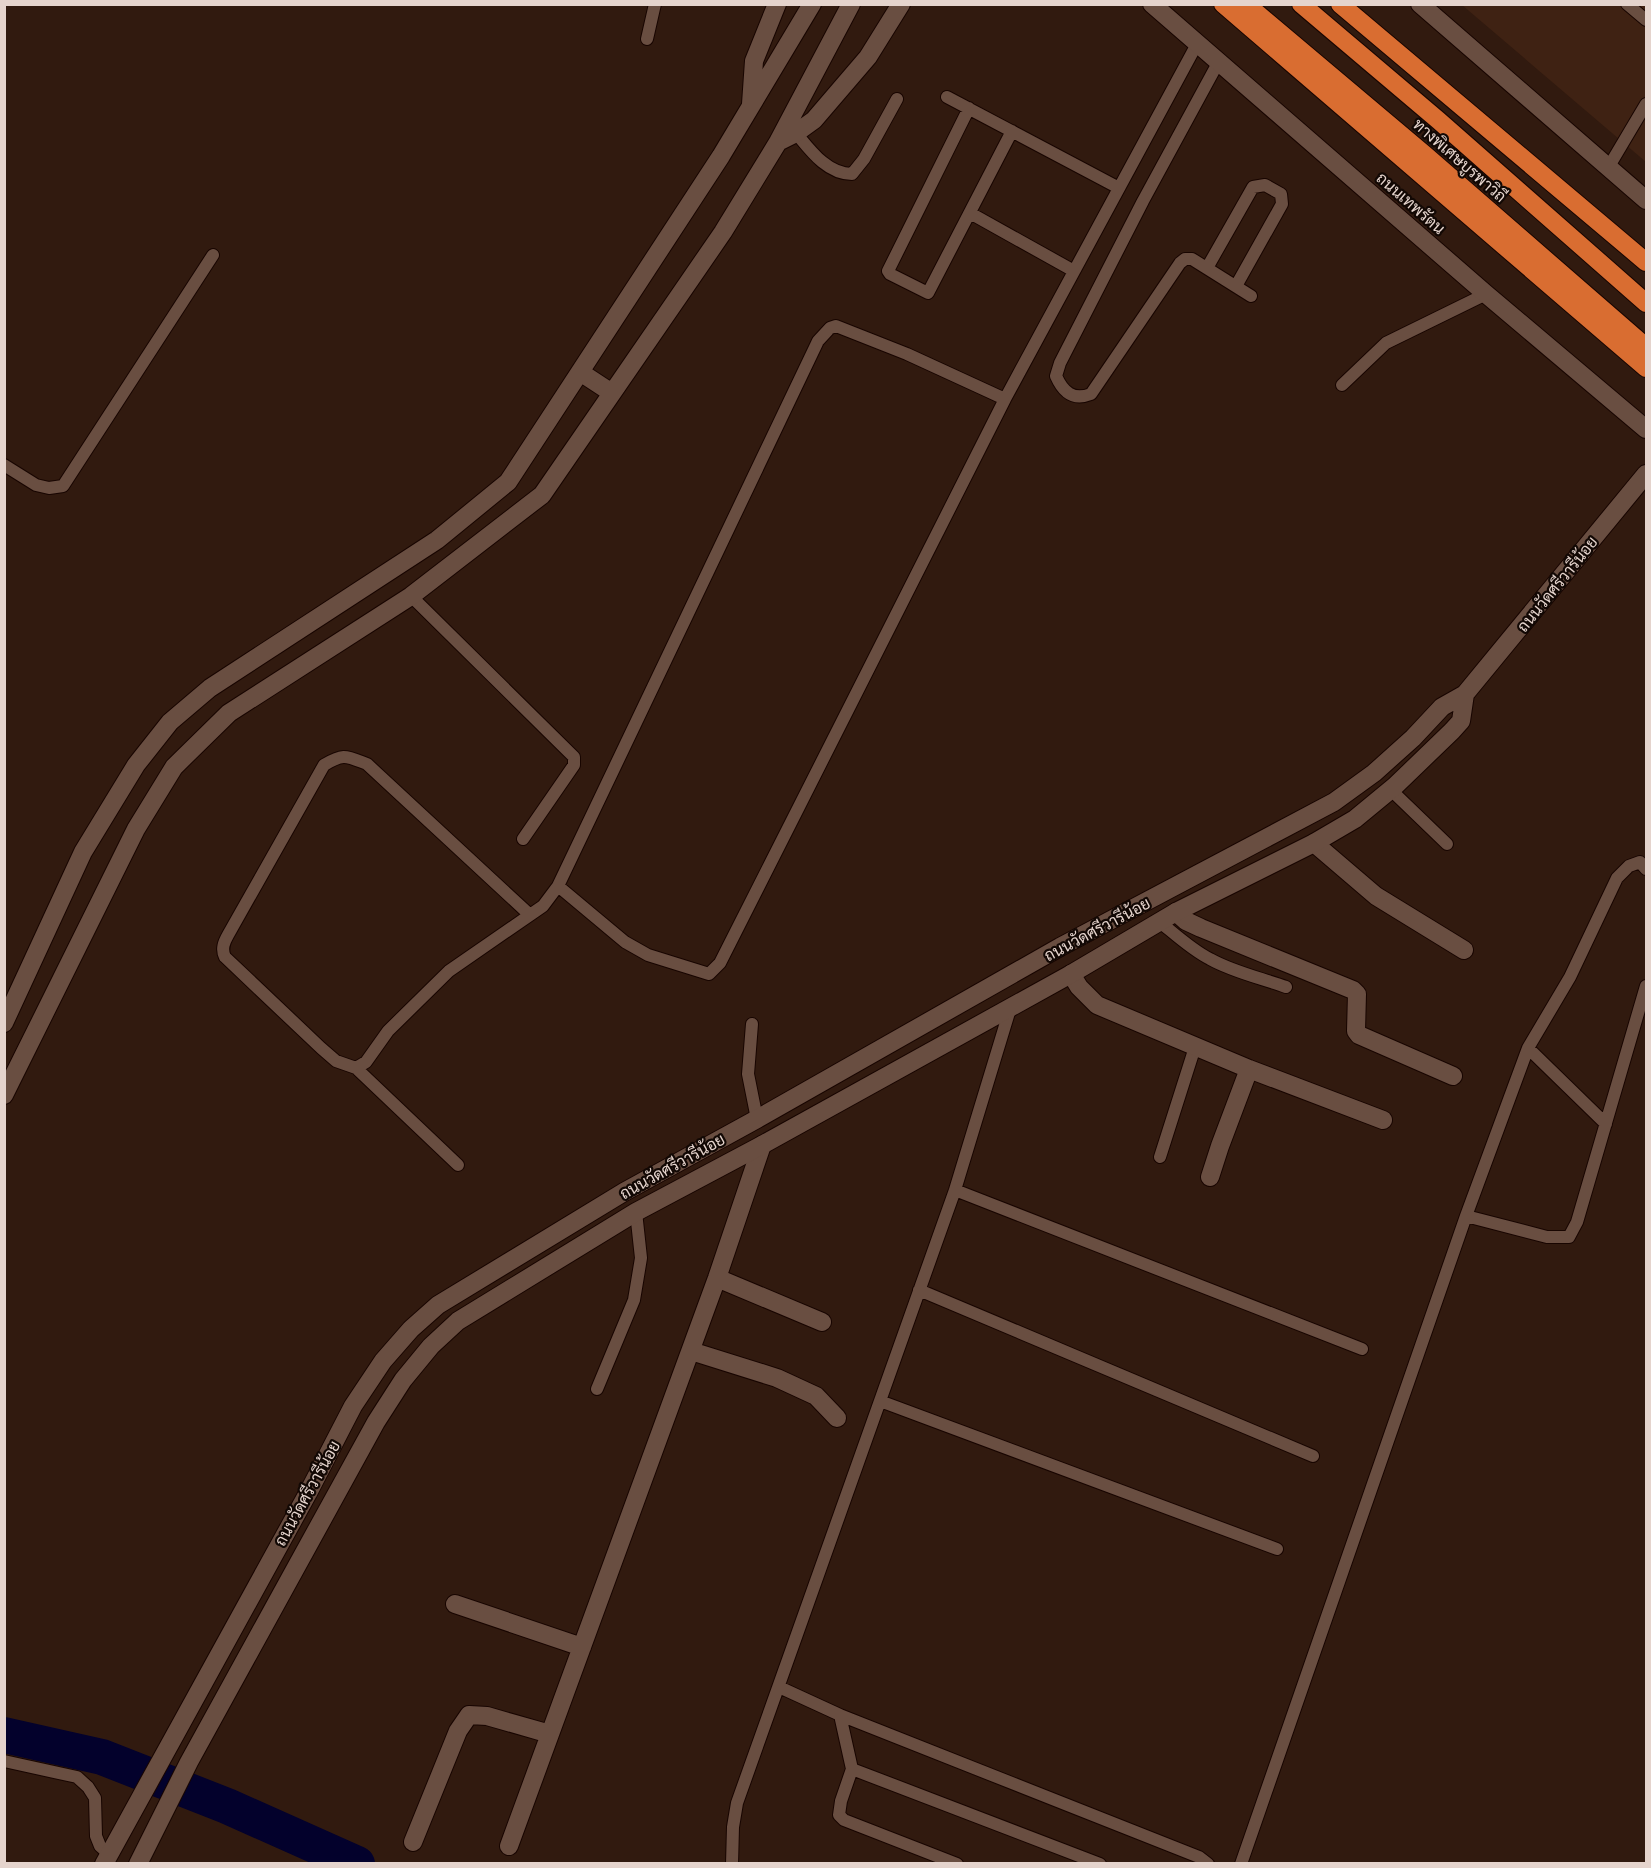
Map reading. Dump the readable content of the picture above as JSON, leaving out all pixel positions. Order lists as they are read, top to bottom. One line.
{"streets":{"highway":["ทางพิเศษบูรพาวิถี","ถนนเทพรัตน"],"street":["ถนนวัดศรีวารีน้อย"]}}
